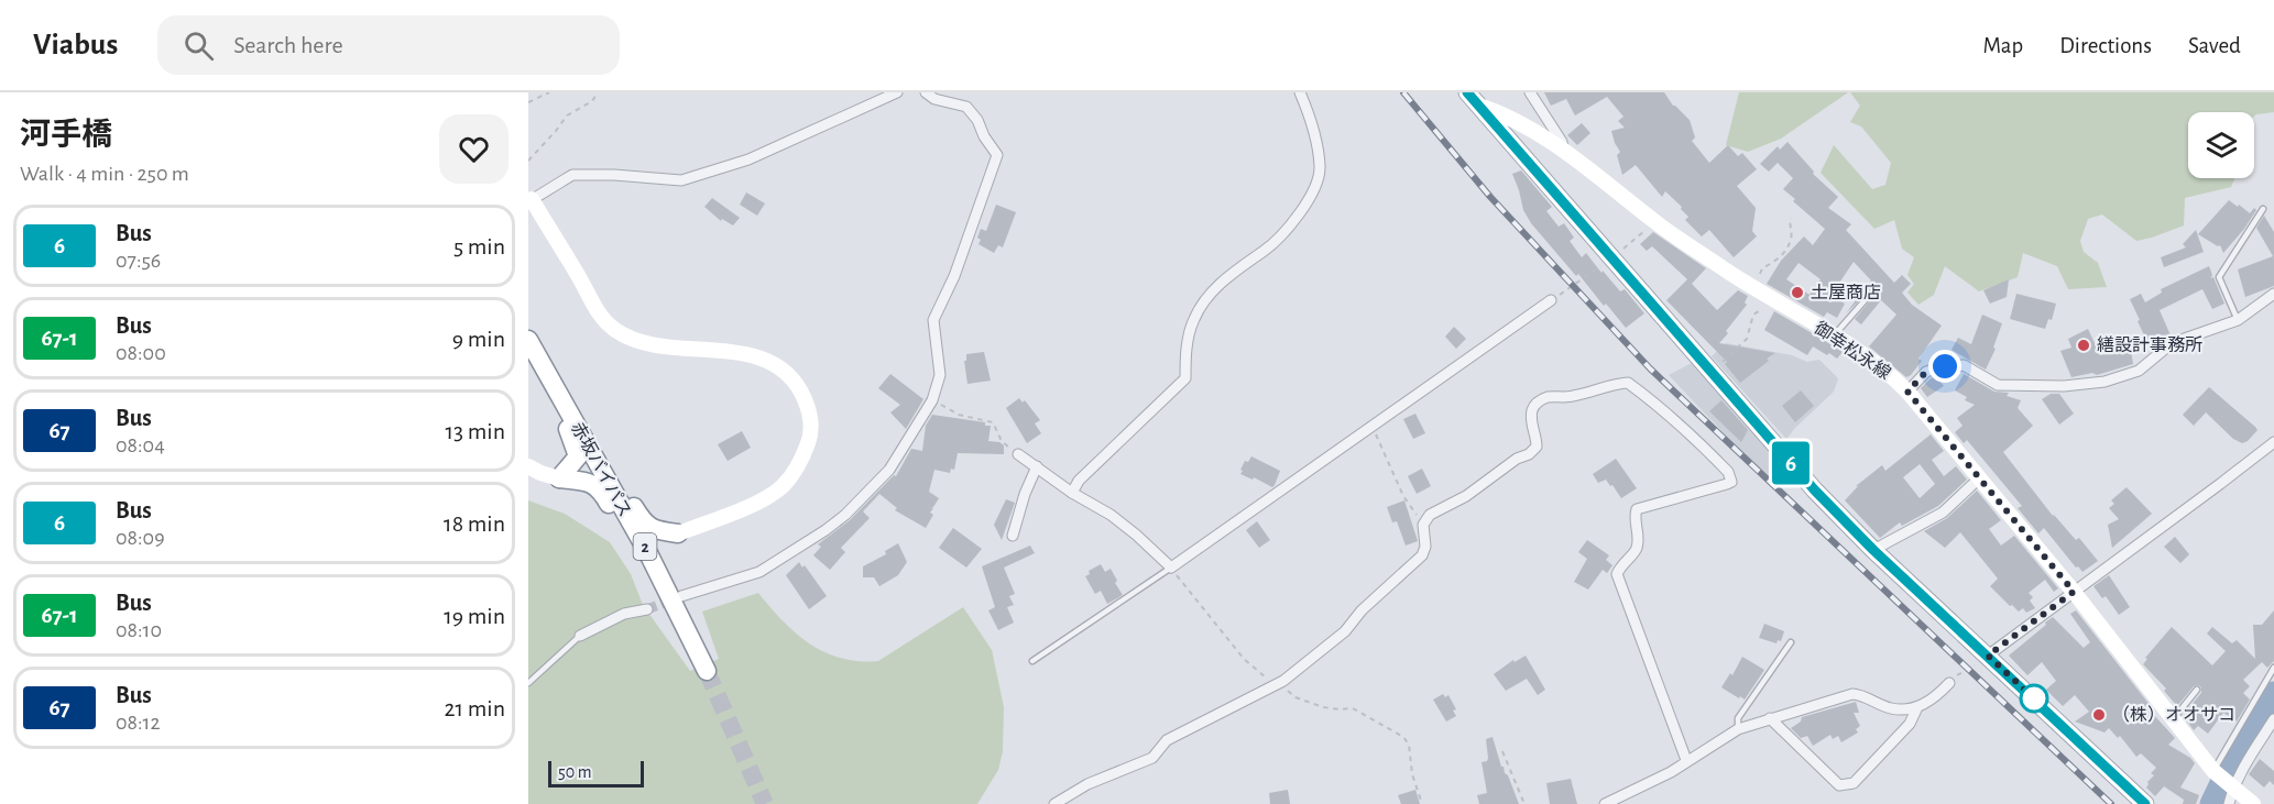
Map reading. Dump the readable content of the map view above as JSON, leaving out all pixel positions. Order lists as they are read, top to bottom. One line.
{"streets":{"highway":["赤坂バイパス","2"],"main road":["御幸松永線"]},"places":["土屋商店","繕設計事務所","（株）オオサコ"],"lines":["bus line 6"],"scale_bar":"50 m","page":{"header":"Viabus","search":"Search here","nav":["Map","Directions","Saved"],"heading":["河手橋","Walk · 4 min · 250 m"],"on_map":"6","list":[{"mark":"6","name":"Bus","note":"07:56","value":"5 min"},{"mark":"67-1","name":"Bus","note":"08:00","value":"9 min"},{"mark":"67","name":"Bus","note":"08:04","value":"13 min"},{"mark":"6","name":"Bus","note":"08:09","value":"18 min"},{"mark":"67-1","name":"Bus","note":"08:10","value":"19 min"},{"mark":"67","name":"Bus","note":"08:12","value":"21 min"}],"scale":"50 m"}}
